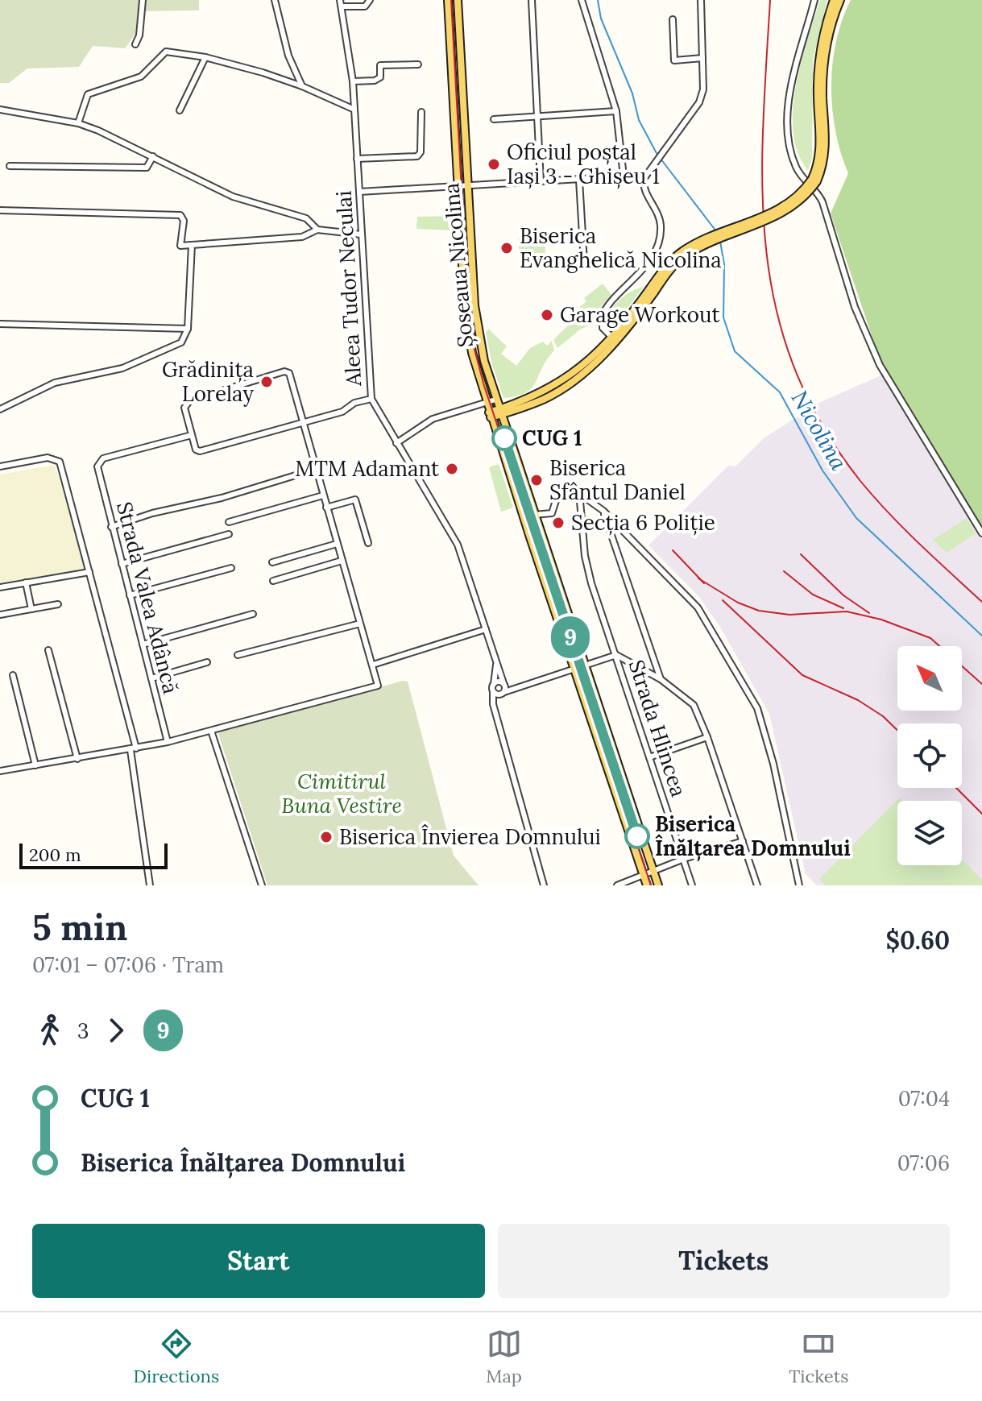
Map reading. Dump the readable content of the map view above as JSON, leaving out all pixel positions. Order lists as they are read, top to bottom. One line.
{"streets":{"main road":["Șoseaua Nicolina"],"street":["Aleea Tudor Neculai","Strada Valea Adâncă","Strada Hlincea"]},"crossings":[["Șoseaua Nicolina","Strada Hlincea"],["Aleea Tudor Neculai","Strada Hlincea"]],"water":["Nicolina"],"parks":["Cimitirul Buna Vestire"],"places":["Oficiul poștal Iași 3 - Ghișeu 1","Biserica Evanghelică Nicolina","Garage Workout","Grădinița Lorelay","CUG 1","MTM Adamant","Biserica Sfântul Daniel","Secția 6 Poliție","Biserica Înălțarea Domnului","Biserica Învierea Domnului"],"lines":["tram line 9"],"scale_bar":"200 m","north":"top left","page":{"on_map":"9","scale":"200 m","heading":["5 min","07:01 – 07:06 · Tram","$0.60"],"legs":["3","9"],"list":[{"name":"CUG 1","value":"07:04"},{"name":"Biserica Înălțarea Domnului","value":"07:06"}],"buttons":["Start","Tickets"],"tabs":["Directions","Map","Tickets"]}}
